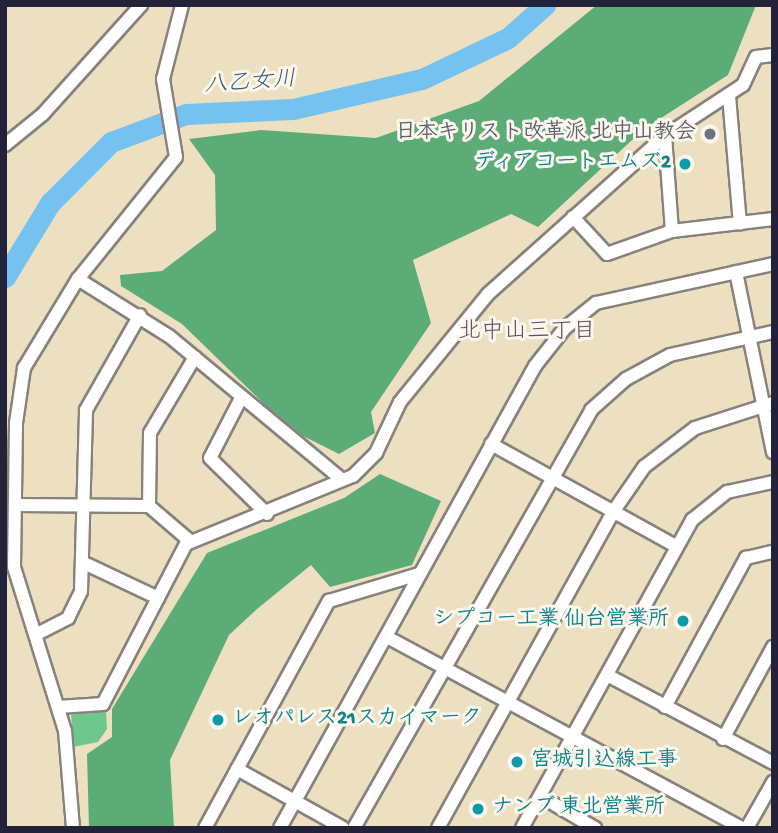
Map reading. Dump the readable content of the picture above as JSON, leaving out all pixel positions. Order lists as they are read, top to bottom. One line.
{"districts":["北中山三丁目"],"water":["八乙女川"],"places":["日本キリスト改革派 北中山教会","ディアコートエムズ2","シプコー工業 仙台営業所","レオパレス21スカイマーク","宮城引込線工事","ナンブ 東北営業所"]}
